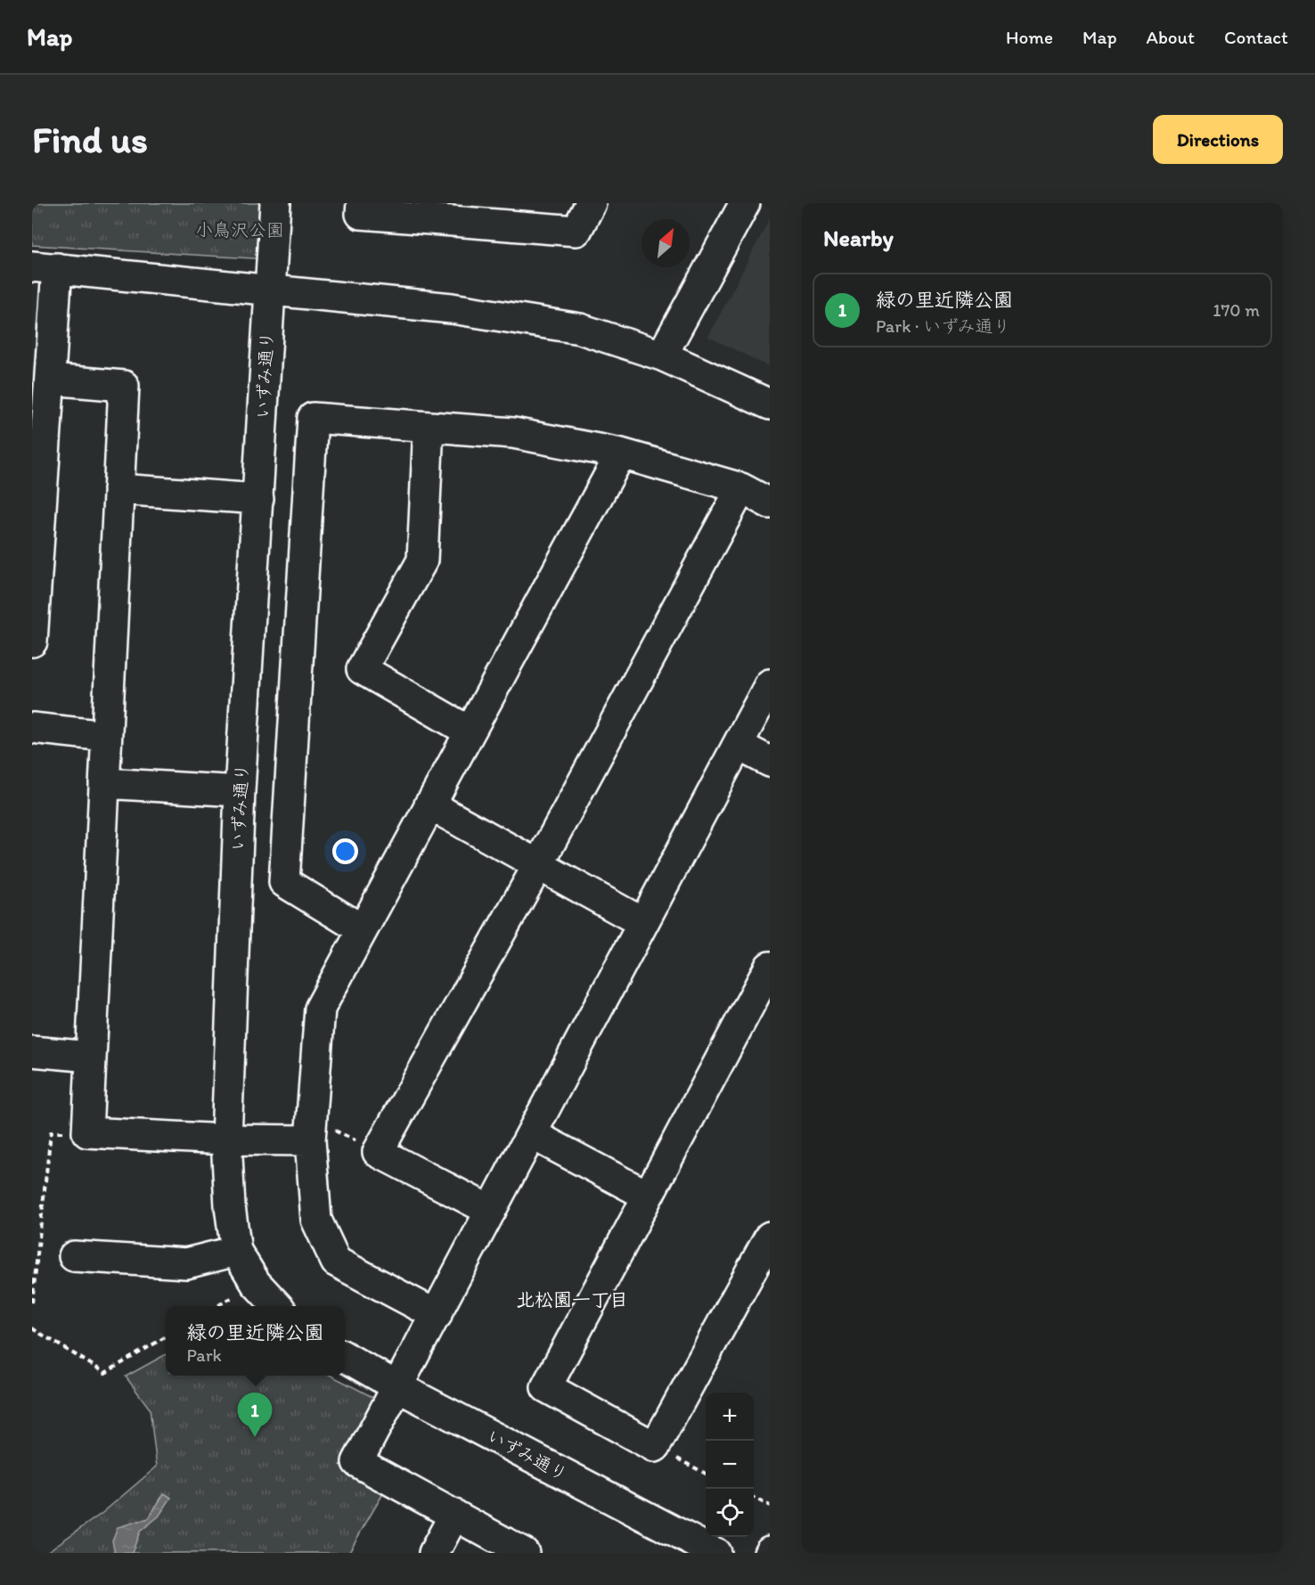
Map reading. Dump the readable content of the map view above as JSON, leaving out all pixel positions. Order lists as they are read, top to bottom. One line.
{"streets":{"street":["いずみ通り"]},"districts":["北松園一丁目"],"parks":["小鳥沢公園"],"north":"top right","page":{"header":"Map","nav":["Home","Map","About","Contact"],"buttons":"Directions","title":"Find us","heading":"Nearby","list":[{"mark":"1","name":"緑の里近隣公園","note":"Park · いずみ通り","value":"170 m"}],"popup":["緑の里近隣公園","Park"],"map_buttons":["+","−"],"pins":"1"}}
